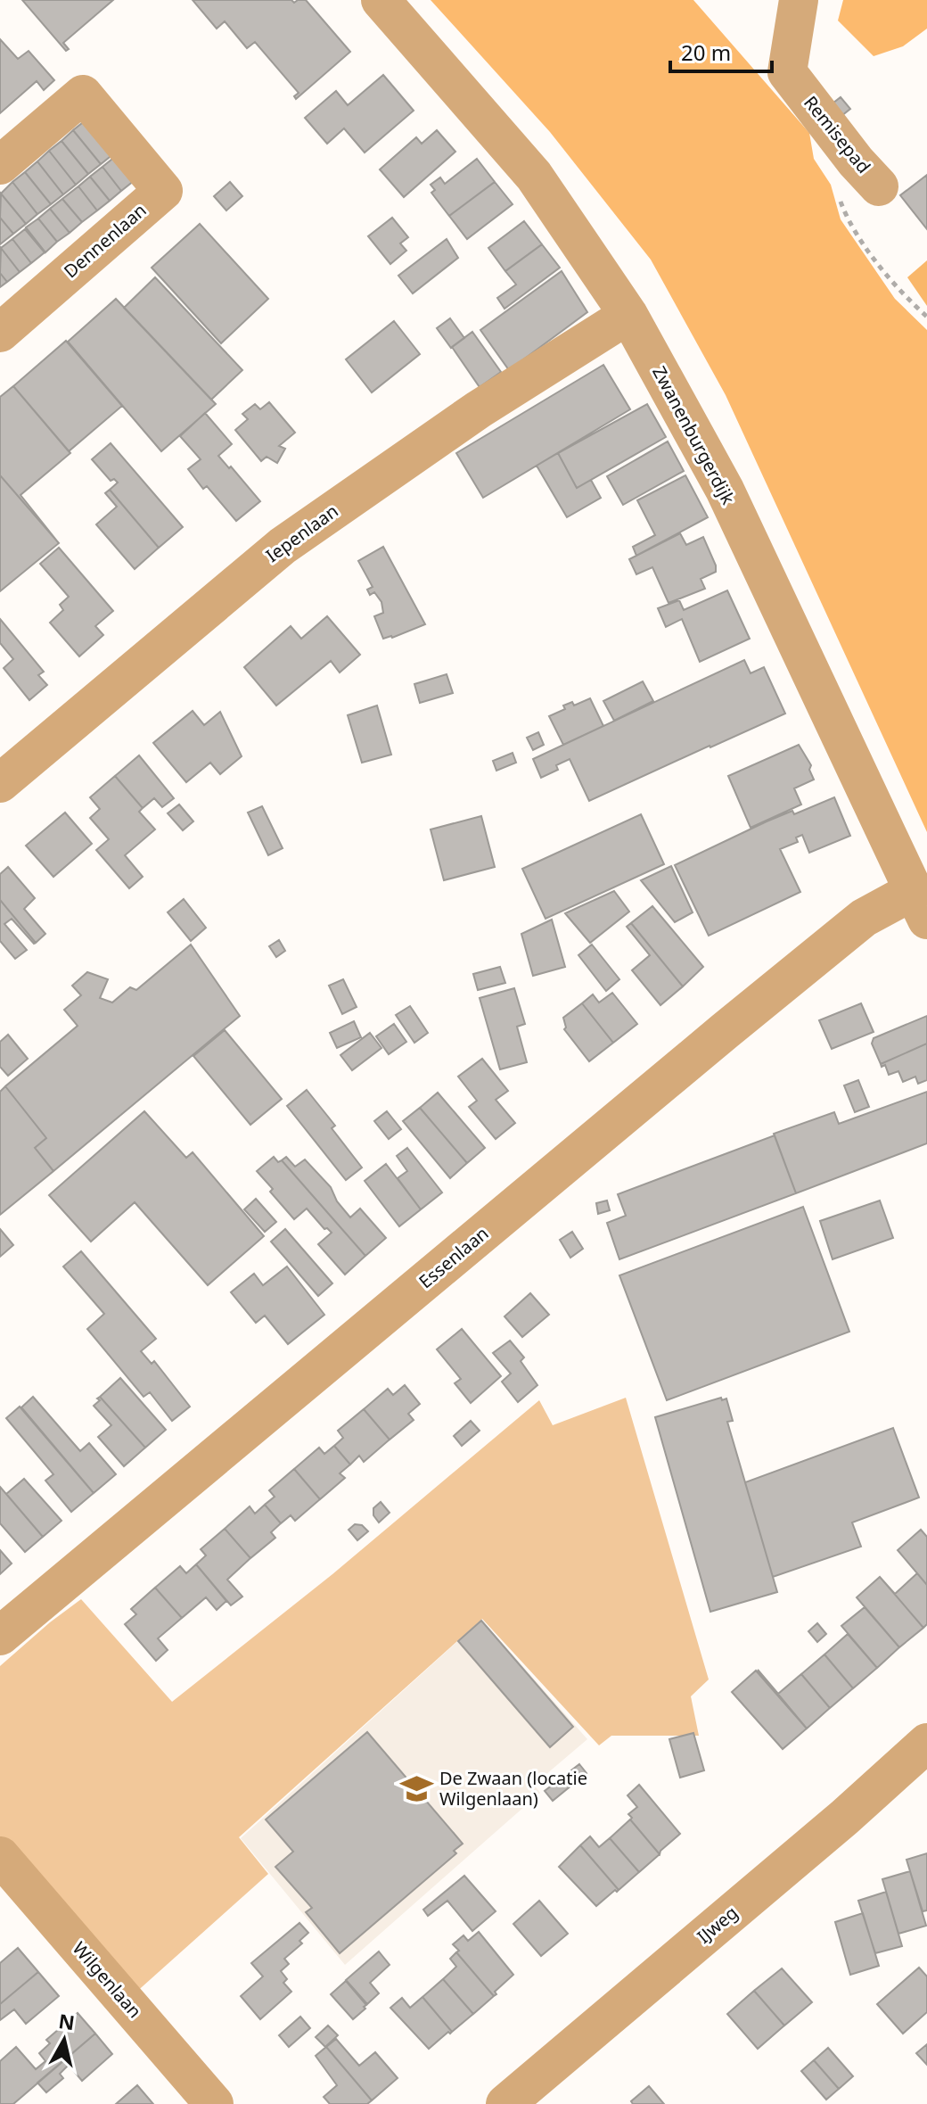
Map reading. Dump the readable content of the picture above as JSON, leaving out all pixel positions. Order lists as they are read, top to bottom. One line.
{"streets":{"street":["Remisepad","Dennenlaan","Zwanenburgerdijk","Iepenlaan","Essenlaan","IJweg","Wilgenlaan"]},"crossings":[["Zwanenburgerdijk","Iepenlaan"],["Zwanenburgerdijk","Essenlaan"]],"places":{"school or university":["De Zwaan (locatie Wilgenlaan)"]},"scale_bar":"20 m","north":"top"}
